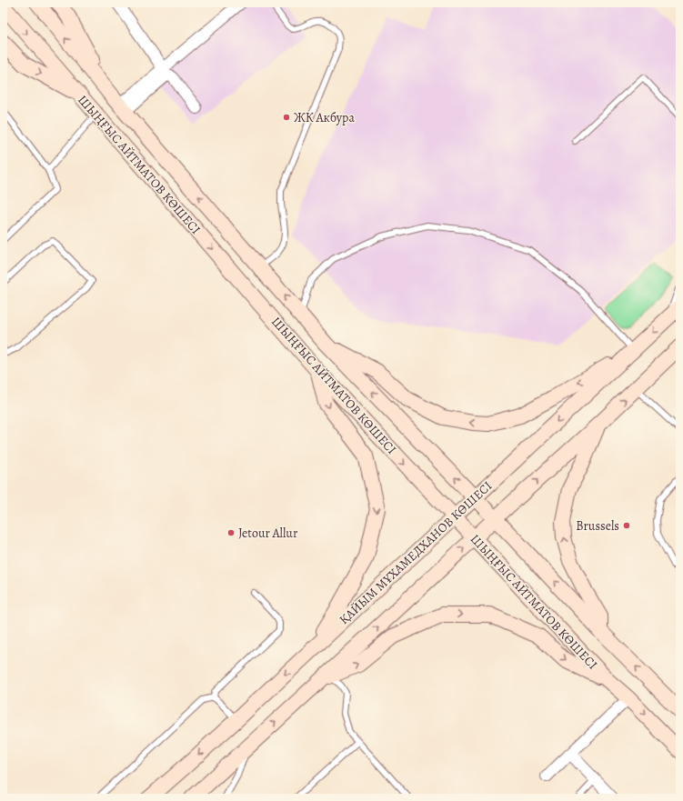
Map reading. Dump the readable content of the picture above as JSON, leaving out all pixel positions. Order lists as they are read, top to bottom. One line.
{"streets":{"main road":["ШЫҢҒЫС АЙТМАТОВ КӨШЕСІ","ҚАЙЫМ МҰХАМЕДХАНОВ КӨШЕСІ"]},"crossings":[["ШЫҢҒЫС АЙТМАТОВ КӨШЕСІ","ҚАЙЫМ МҰХАМЕДХАНОВ КӨШЕСІ"]],"places":["ЖК Акбура","Brussels","Jetour Allur"]}
